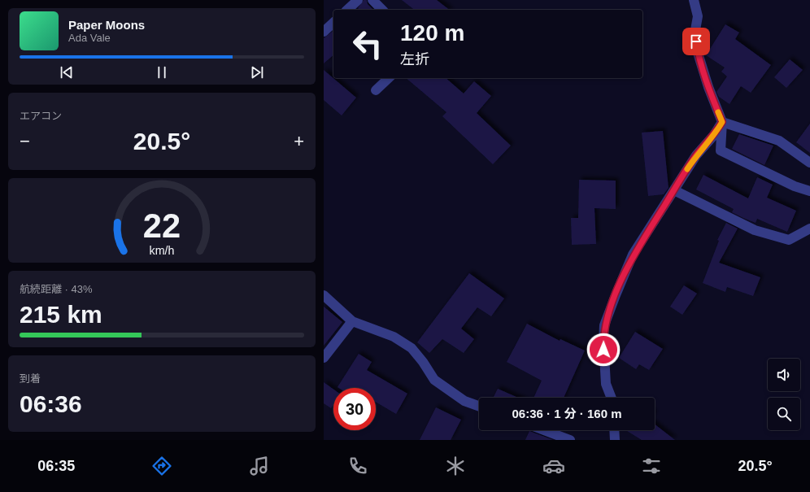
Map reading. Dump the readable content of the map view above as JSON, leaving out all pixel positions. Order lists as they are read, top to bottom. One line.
{"page":{"turn":["120 m","左折"],"song":["Paper Moons","Ada Vale"],"tile":["エアコン",["航続距離 · 43%","215 km"],["到着","06:36"]],"heat":["−","20.5°","+"],"limit":"30","trip":"06:36 · 1 分 · 160 m","tabs":["06:35","20.5°"],"gauge":["22","km/h"]}}
